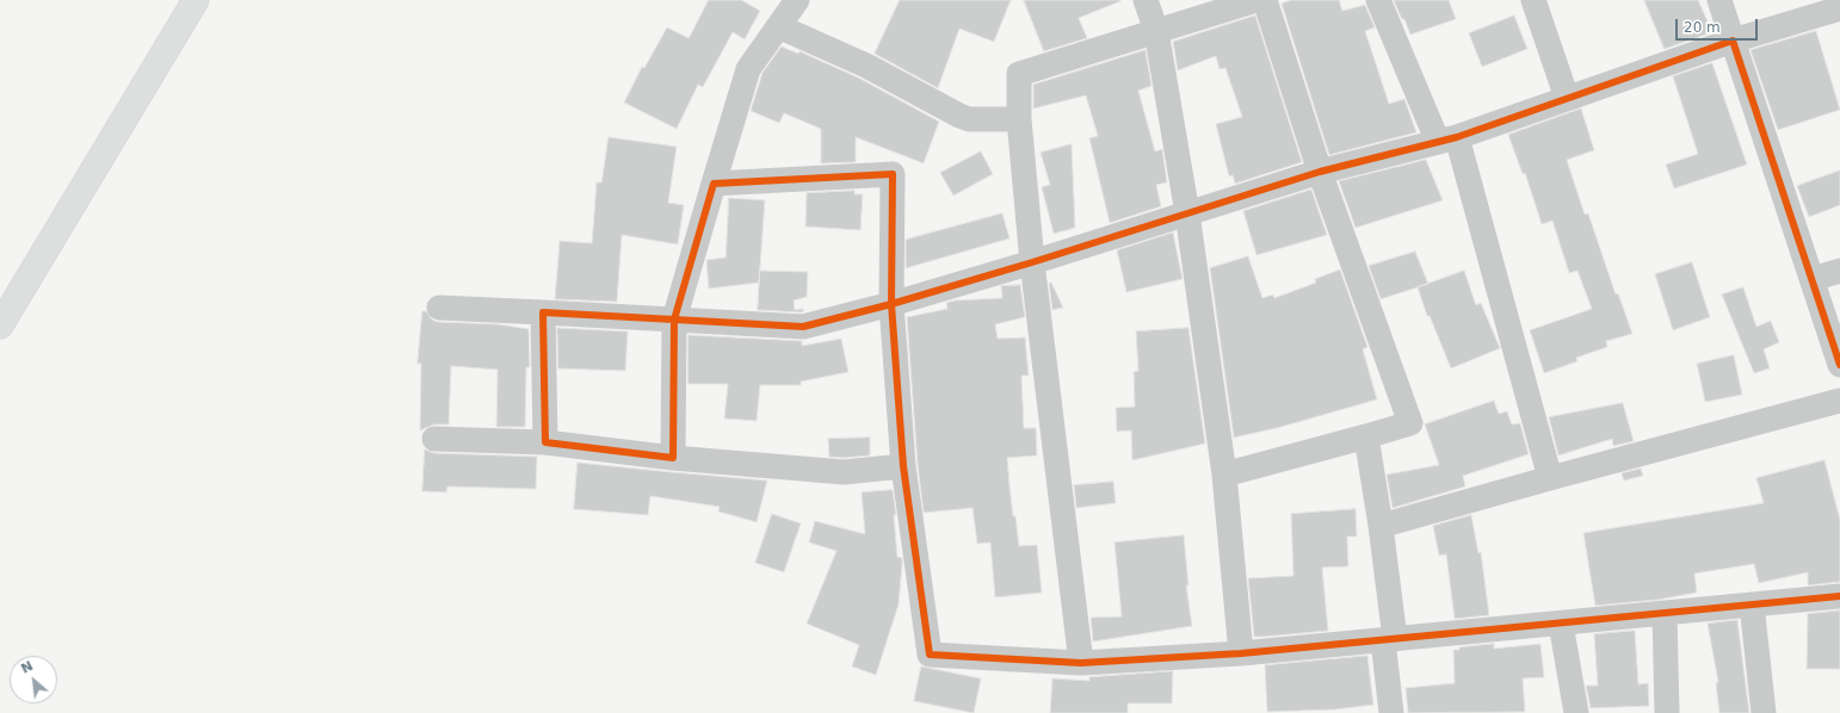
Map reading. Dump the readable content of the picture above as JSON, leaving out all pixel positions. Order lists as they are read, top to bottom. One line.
{"scale_bar":"20 m","north":"top left"}
